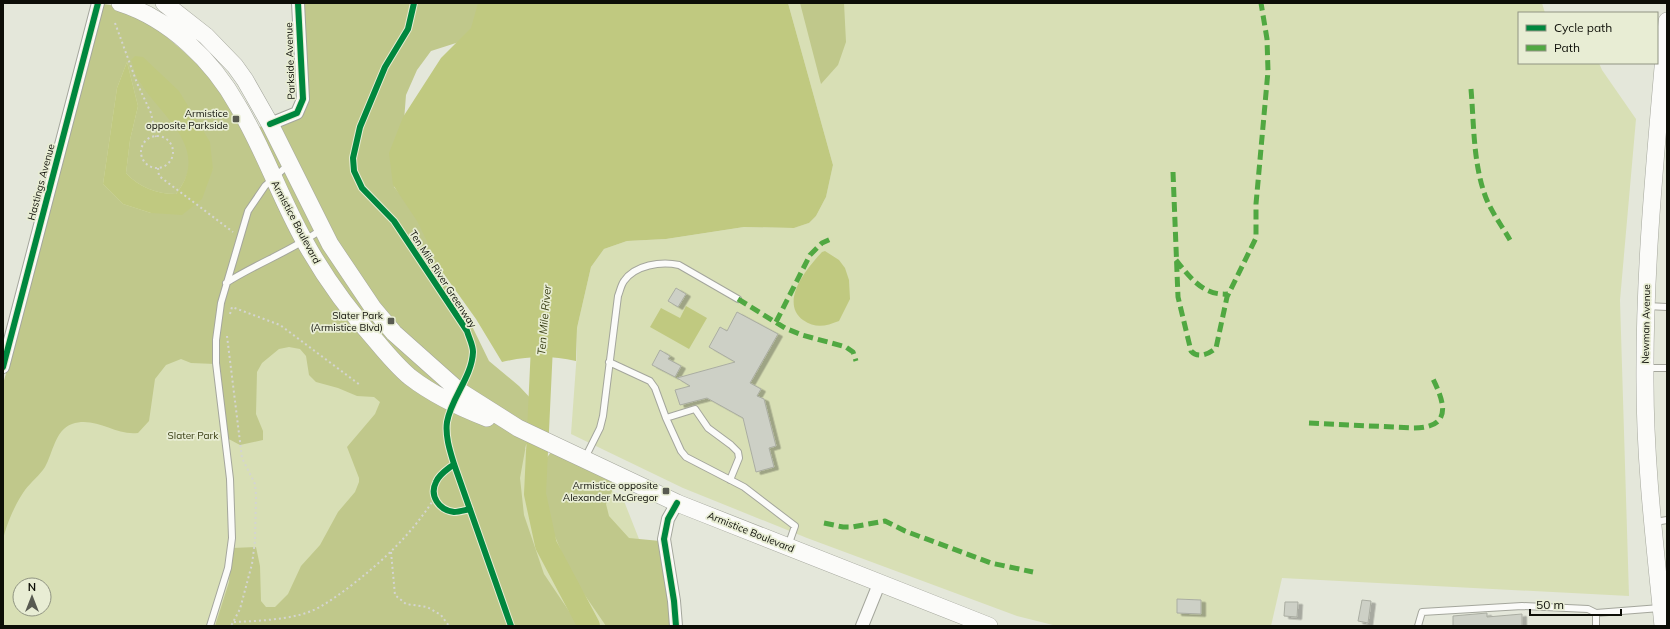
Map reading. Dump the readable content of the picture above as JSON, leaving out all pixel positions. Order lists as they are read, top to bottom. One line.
{"streets":{"main road":["Armistice Boulevard","Newman Avenue"],"street":["Parkside Avenue","Hastings Avenue"],"cycle path":["Ten Mile River Greenway"]},"crossings":[["Parkside Avenue","Armistice Boulevard"]],"water":["Ten Mile River"],"parks":["Slater Park"],"places":{"transit":["Armistice opposite Parkside","Slater Park (Armistice Blvd)","Armistice opposite Alexander McGregor"]},"legend":["Cycle path","Path"],"scale_bar":"50 m","north":"top"}
